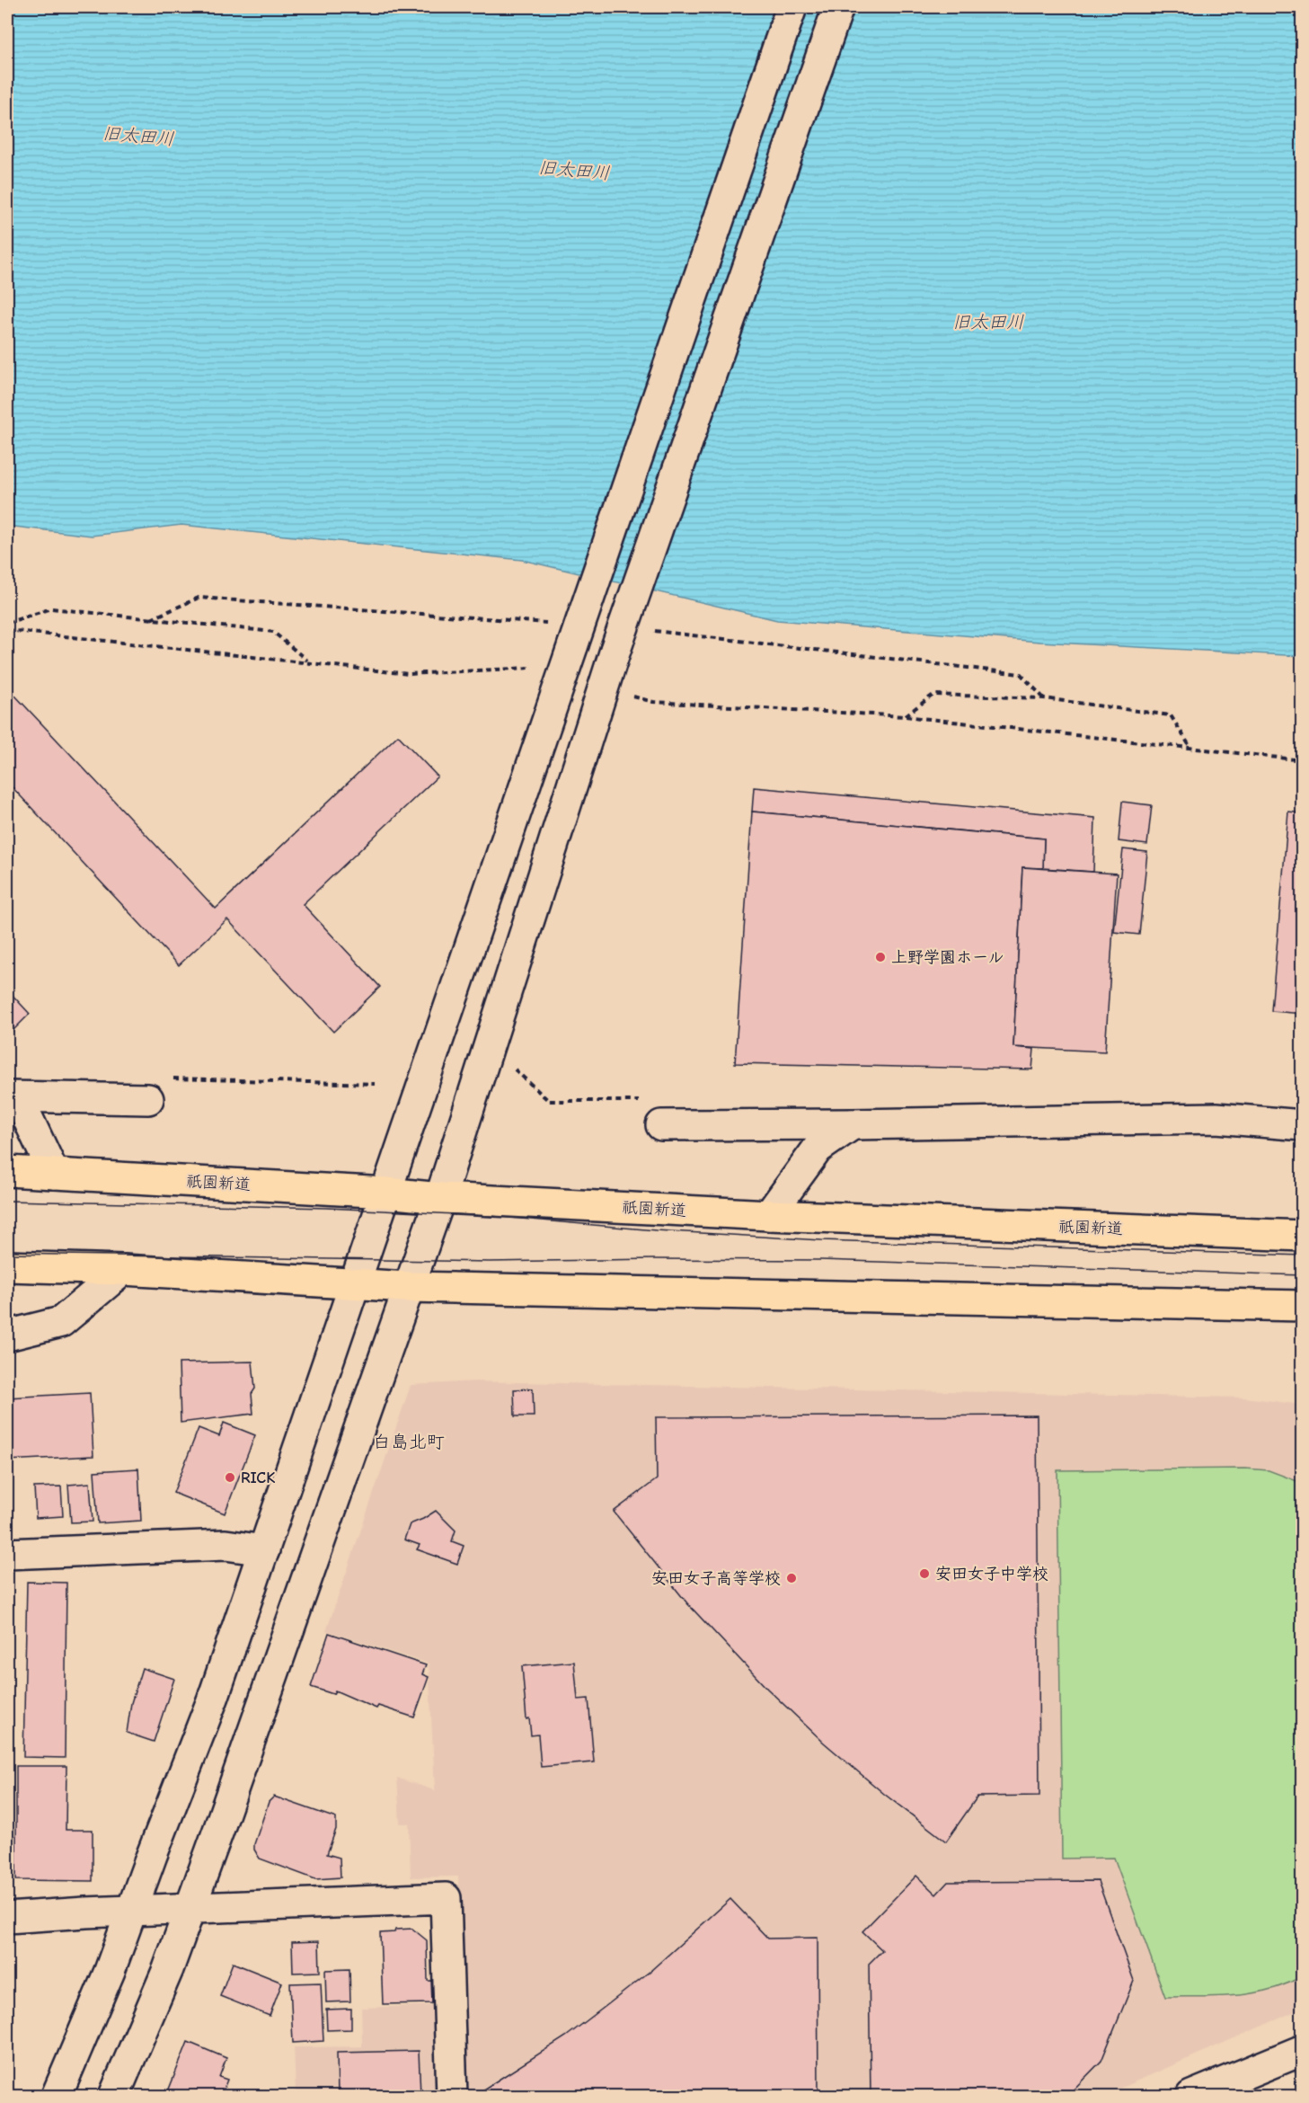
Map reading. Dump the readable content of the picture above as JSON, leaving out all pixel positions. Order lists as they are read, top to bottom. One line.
{"streets":{"highway":["祇園新道"]},"districts":["白島北町"],"water":["旧太田川"],"places":["上野学園ホール","RICK","安田女子中学校","安田女子高等学校"]}
